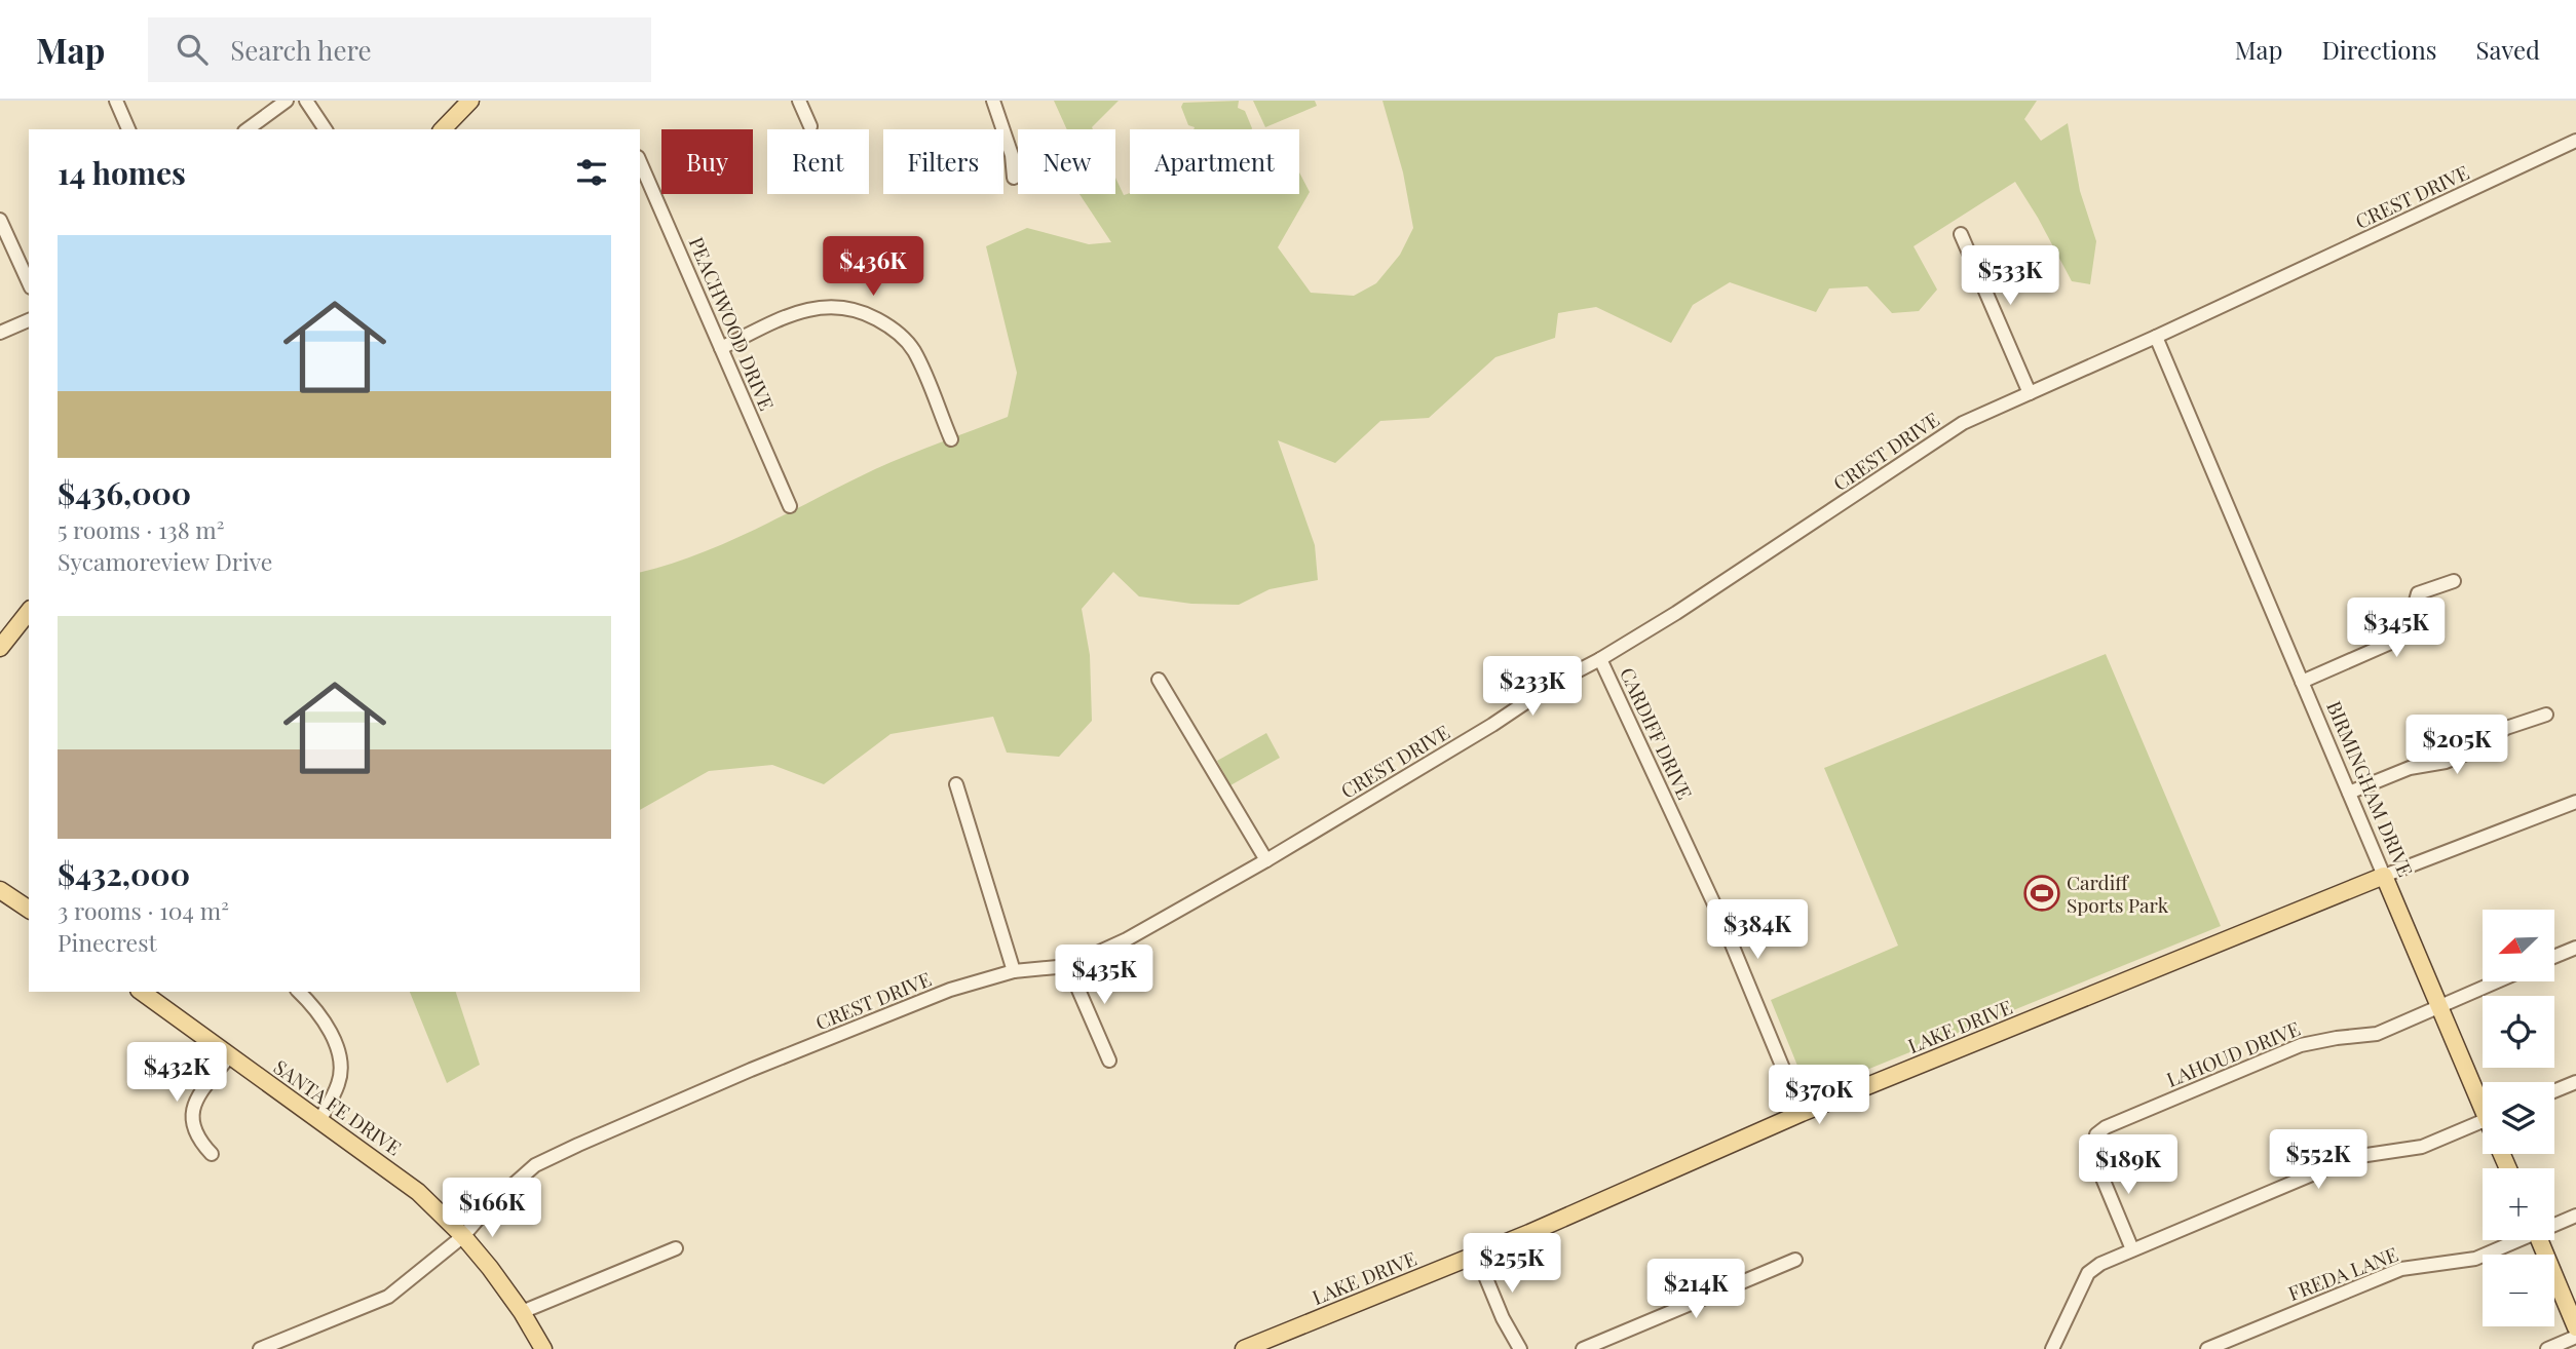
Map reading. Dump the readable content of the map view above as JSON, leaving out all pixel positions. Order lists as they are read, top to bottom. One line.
{"streets":{"main road":["BIRMINGHAM DRIVE","LAKE DRIVE","SANTA FE DRIVE"],"street":["CREST DRIVE","PEACHWOOD DRIVE","CARDIFF DRIVE","LAHOUD DRIVE","FREDA LANE"]},"crossings":[["CREST DRIVE","CARDIFF DRIVE"],["CREST DRIVE","BIRMINGHAM DRIVE"],["CREST DRIVE","SANTA FE DRIVE"],["CARDIFF DRIVE","LAKE DRIVE"],["BIRMINGHAM DRIVE","LAKE DRIVE"],["BIRMINGHAM DRIVE","LAHOUD DRIVE"]],"places":{"sports":["Cardiff Sports Park"]},"north":"bottom left","page":{"header":"Map","search":"Search here","nav":["Map","Directions","Saved"],"chip":["Buy","Rent","Filters","New","Apartment"],"heading":"14 homes","list":[{"name":"$436,000","note":"5 rooms · 138 m² · Sycamoreview Drive"},{"name":"$432,000","note":"3 rooms · 104 m² · Pinecrest"}],"price":["$436K","$533K","$345K","$233K","$205K","$384K","$435K","$432K","$370K","$552K","$189K","$166K","$255K","$214K"],"map_buttons":["+","−"]}}
